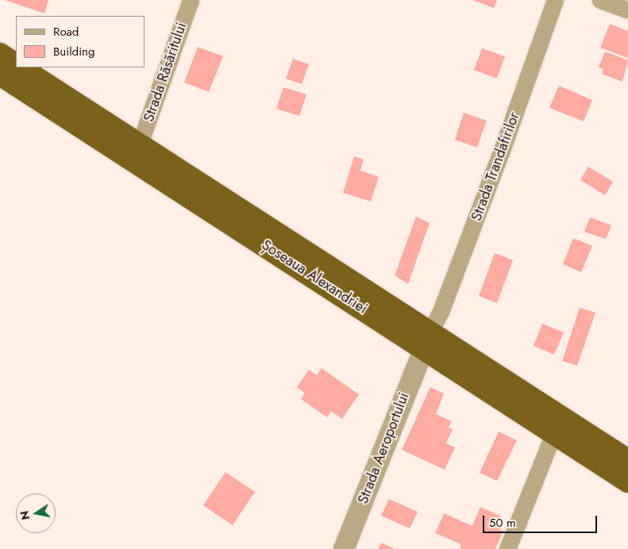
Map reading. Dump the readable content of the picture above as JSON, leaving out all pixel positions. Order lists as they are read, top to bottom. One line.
{"streets":{"highway":["Șoseaua Alexandriei"],"street":["Strada Răsăritului","Strada Trandafirilor","Strada Aeroportului"]},"crossings":[["Strada Răsăritului","Șoseaua Alexandriei"],["Strada Trandafirilor","Șoseaua Alexandriei"],["Strada Trandafirilor","Strada Aeroportului"],["Șoseaua Alexandriei","Strada Aeroportului"]],"legend":["Road","Building"],"scale_bar":"50 m","north":"left"}
